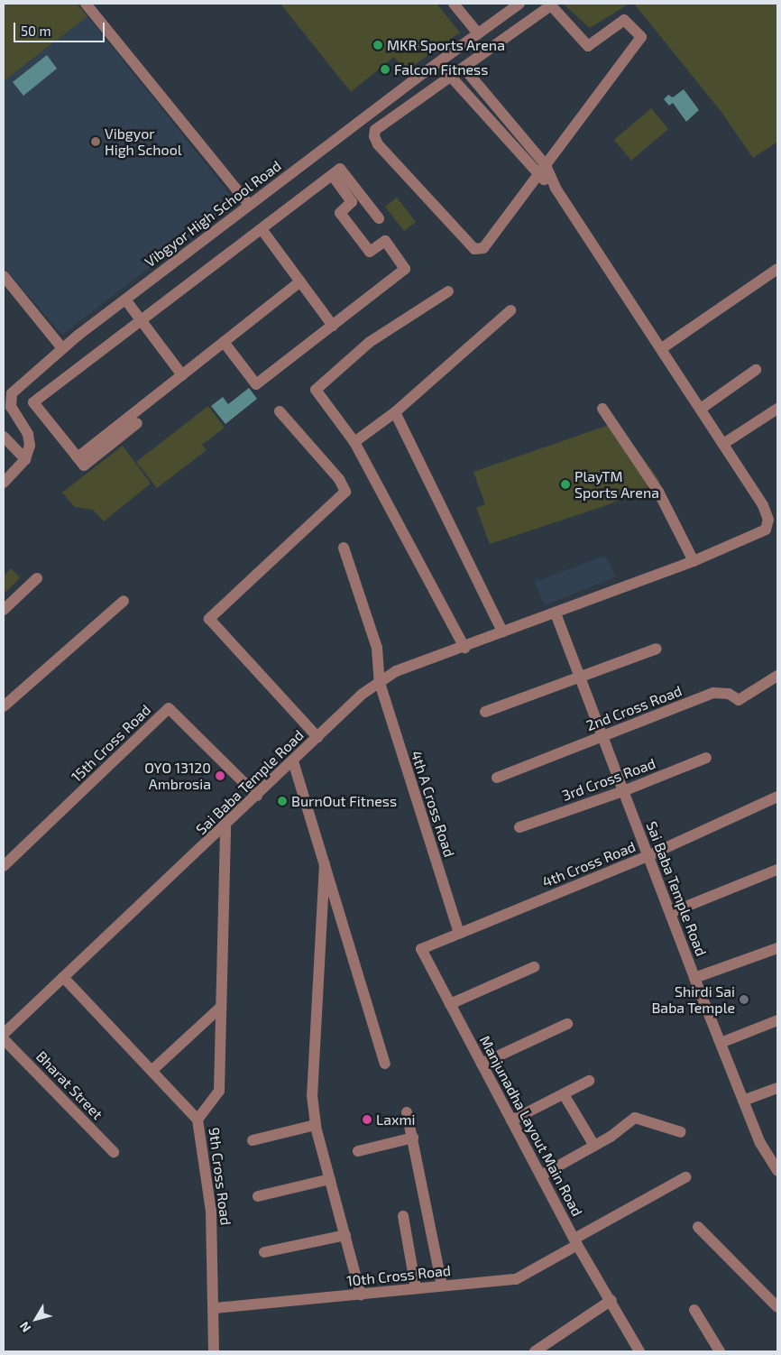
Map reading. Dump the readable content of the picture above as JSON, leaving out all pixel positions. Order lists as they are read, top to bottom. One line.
{"streets":{"street":["Vibgyor High School Road","2nd Cross Road","15th Cross Road","3rd Cross Road","Sai Baba Temple Road","4th A Cross Road","4th Cross Road","Bharat Street","Manjunadha Layout Main Road","9th Cross Road","10th Cross Road"]},"crossings":[["2nd Cross Road","Sai Baba Temple Road"],["15th Cross Road","Sai Baba Temple Road"],["3rd Cross Road","Sai Baba Temple Road"],["Sai Baba Temple Road","4th A Cross Road"],["Sai Baba Temple Road","4th Cross Road"],["Sai Baba Temple Road","9th Cross Road"],["4th A Cross Road","4th Cross Road"],["4th A Cross Road","Manjunadha Layout Main Road"],["4th Cross Road","Manjunadha Layout Main Road"],["Manjunadha Layout Main Road","10th Cross Road"],["9th Cross Road","10th Cross Road"]],"places":["MKR Sports Arena","Falcon Fitness","Vibgyor High School","PlayTM Sports Arena","OYO 13120 Ambrosia","BurnOut Fitness","Shirdi Sai Baba Temple","Laxmi"],"scale_bar":"50 m","north":"bottom left"}
